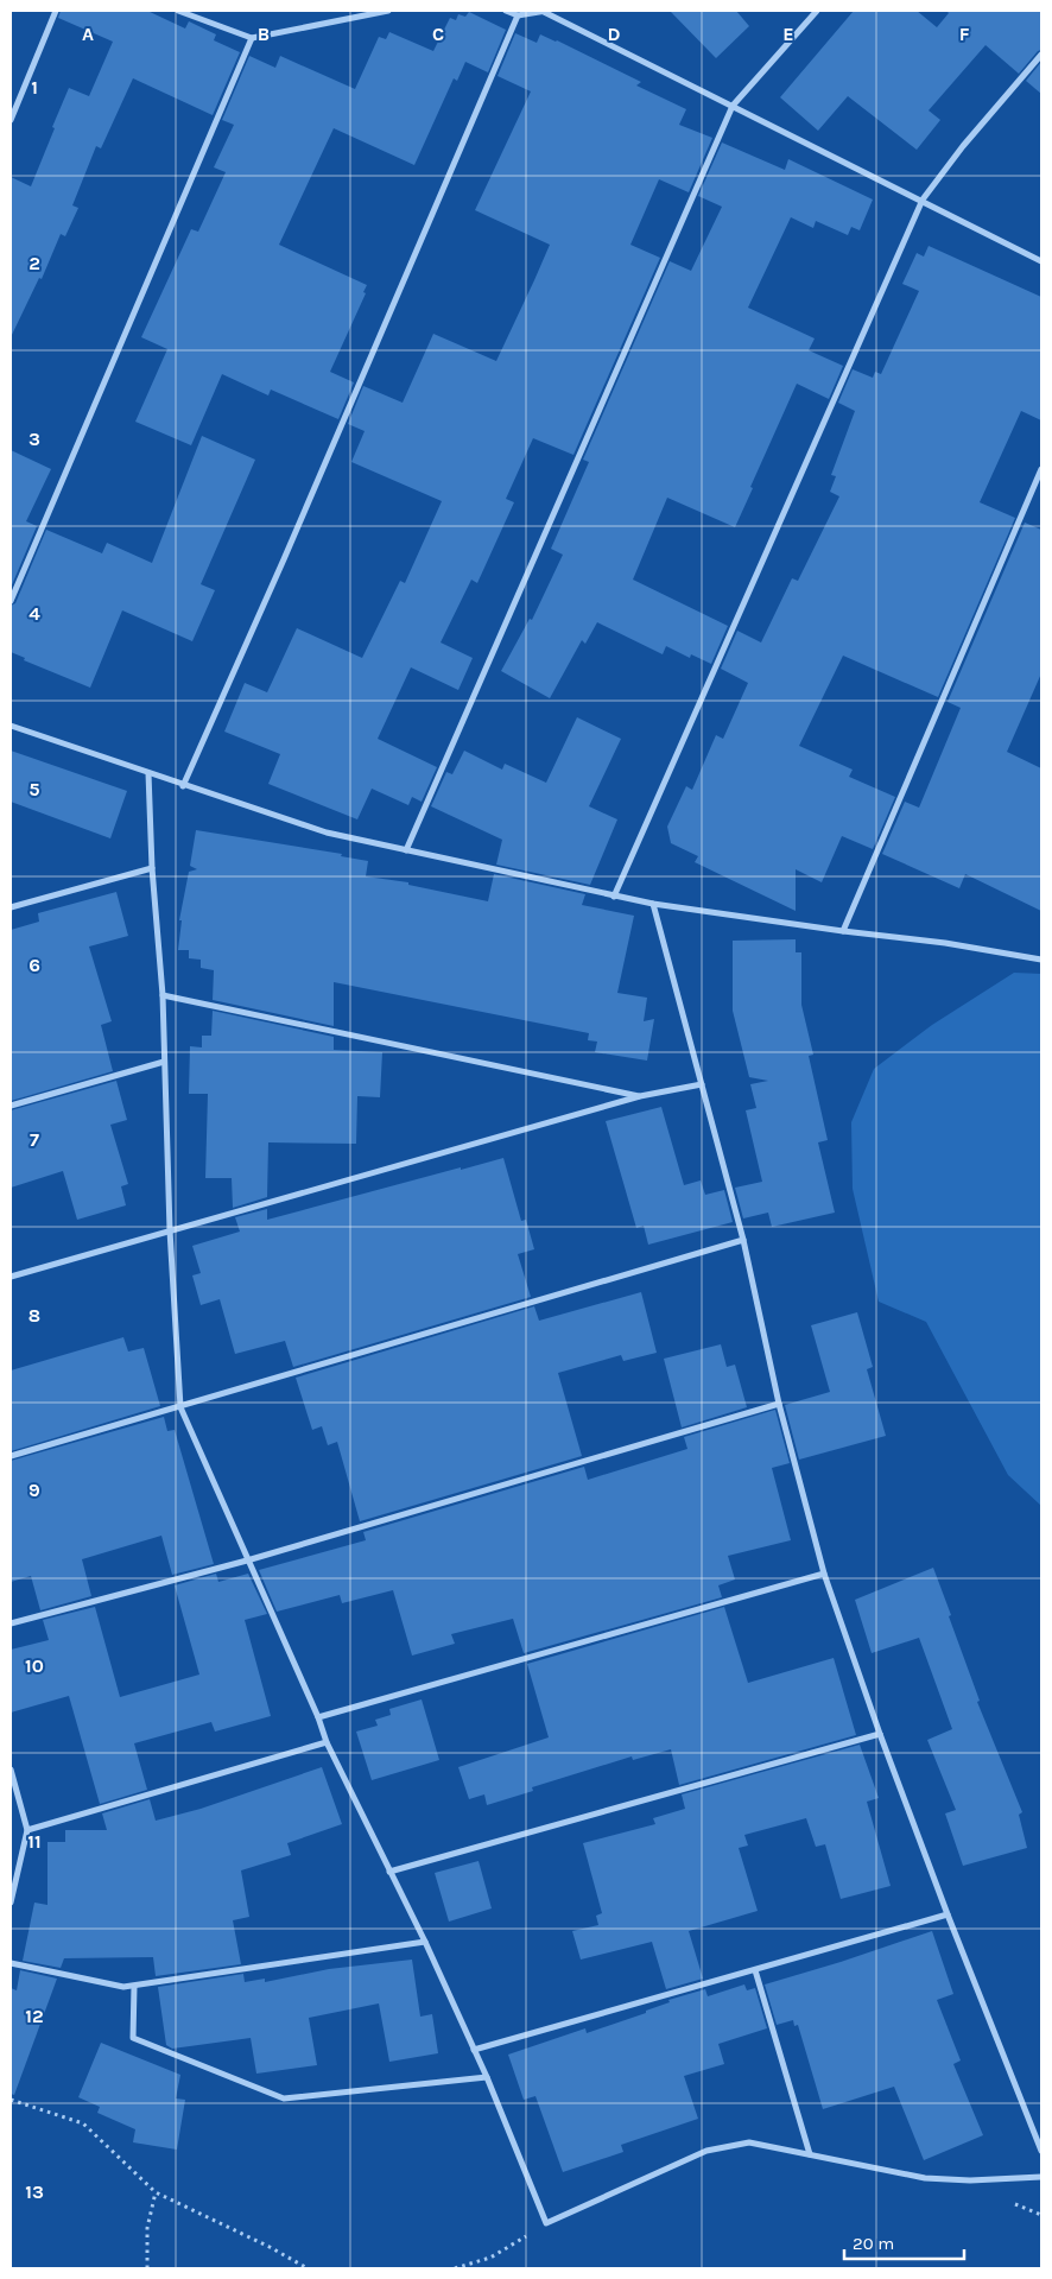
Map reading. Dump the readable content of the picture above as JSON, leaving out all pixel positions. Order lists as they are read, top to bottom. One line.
{"scale_bar":"20 m","grid":{"columns":["A","B","C","D","E","F"],"rows":["1","2","3","4","5","6","7","8","9","10","11","12","13"]}}
